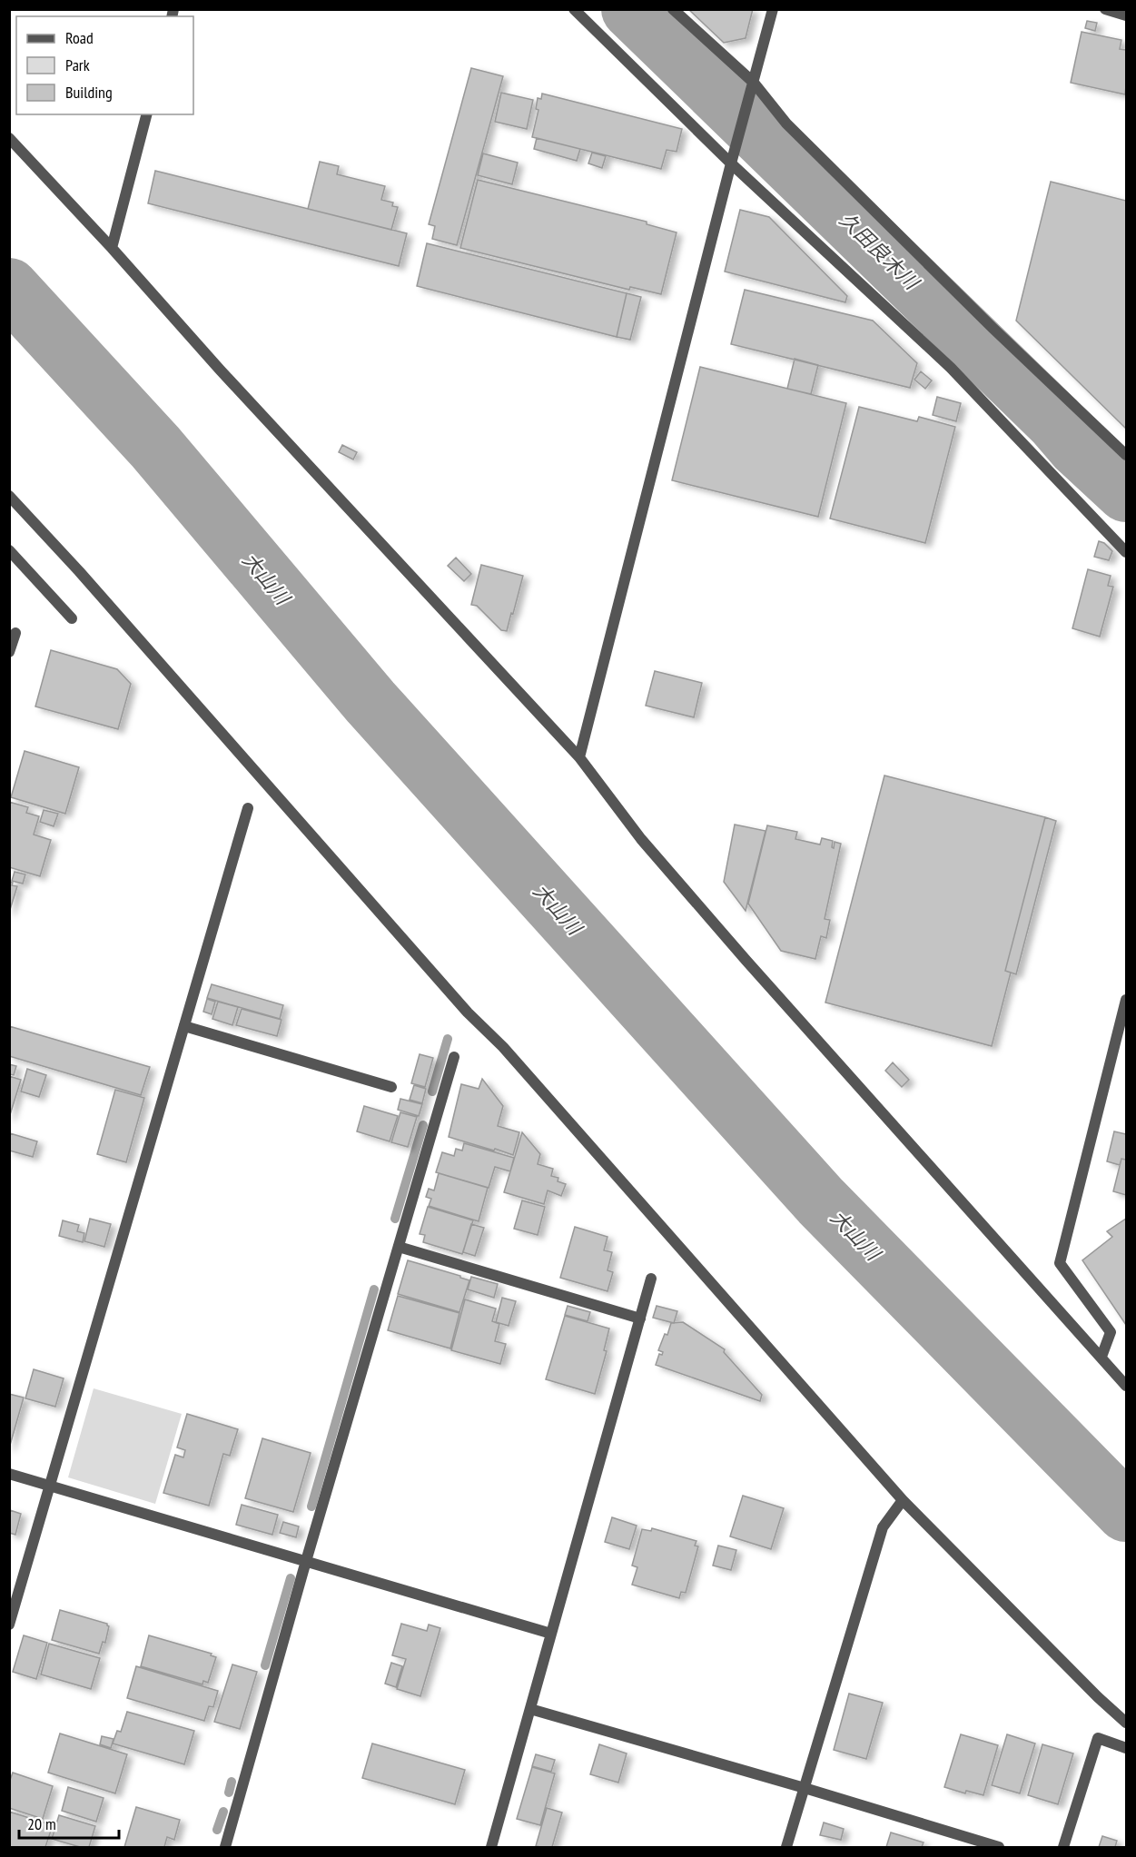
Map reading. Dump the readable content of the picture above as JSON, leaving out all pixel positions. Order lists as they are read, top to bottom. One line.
{"water":["久田良木川","大山川"],"legend":["Road","Park","Building"],"scale_bar":"20 m"}
